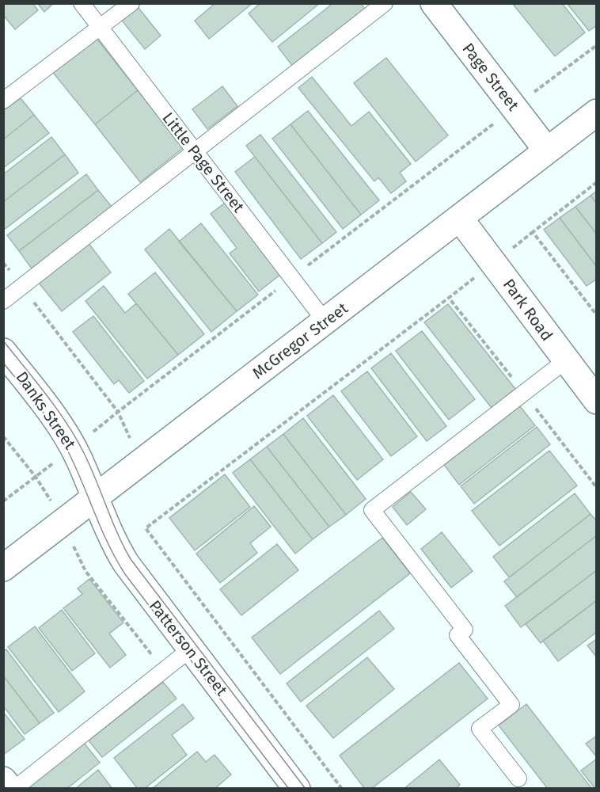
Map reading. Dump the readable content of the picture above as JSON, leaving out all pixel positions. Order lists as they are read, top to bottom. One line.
{"streets":{"street":["Page Street","Park Road","McGregor Street","Danks Street","Patterson Street"],"lane":["Little Page Street"]},"crossings":[["Page Street","McGregor Street"],["Little Page Street","McGregor Street"],["Park Road","McGregor Street"],["McGregor Street","Danks Street"],["McGregor Street","Patterson Street"],["Danks Street","Patterson Street"]]}
